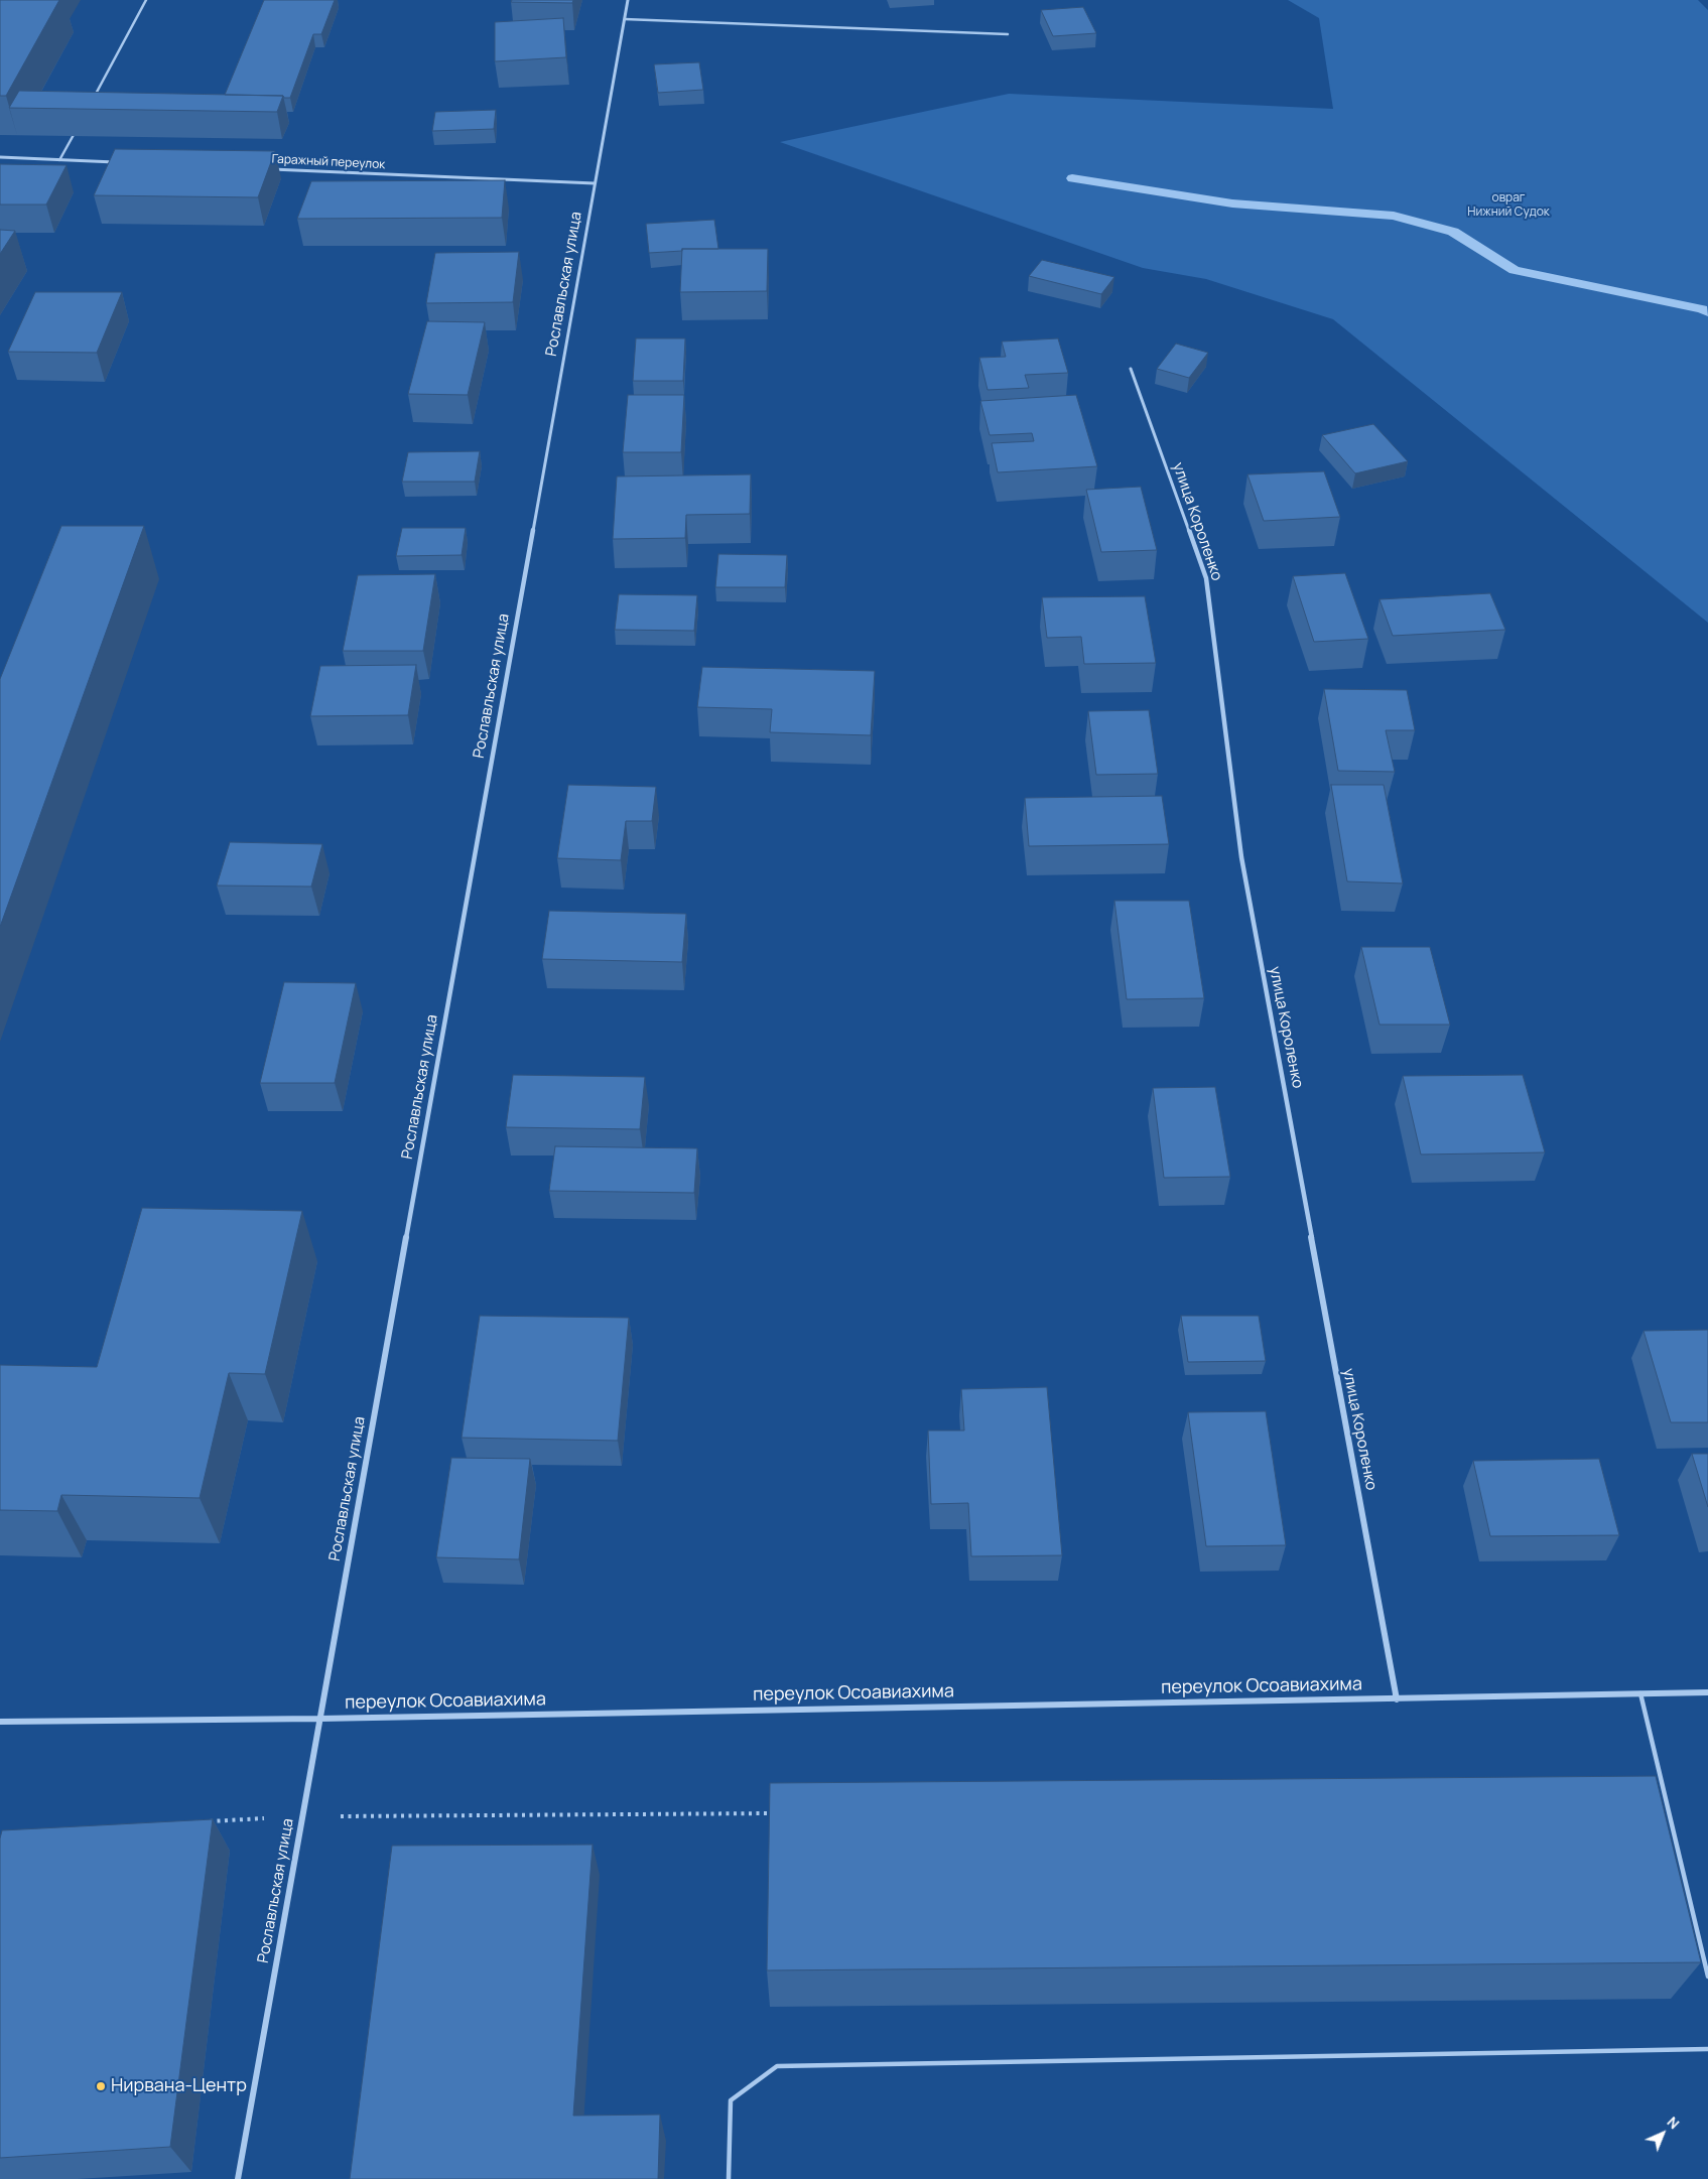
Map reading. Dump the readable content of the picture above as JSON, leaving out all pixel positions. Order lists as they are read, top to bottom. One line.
{"streets":{"street":["Гаражный переулок","Рославльская улица","улица Короленко","переулок Осоавиахима"]},"crossings":[["Гаражный переулок","Рославльская улица"],["Рославльская улица","переулок Осоавиахима"],["улица Короленко","переулок Осоавиахима"]],"parks":["овраг Нижний Судок"],"places":["Нирвана-Центр"],"north":"top right"}
